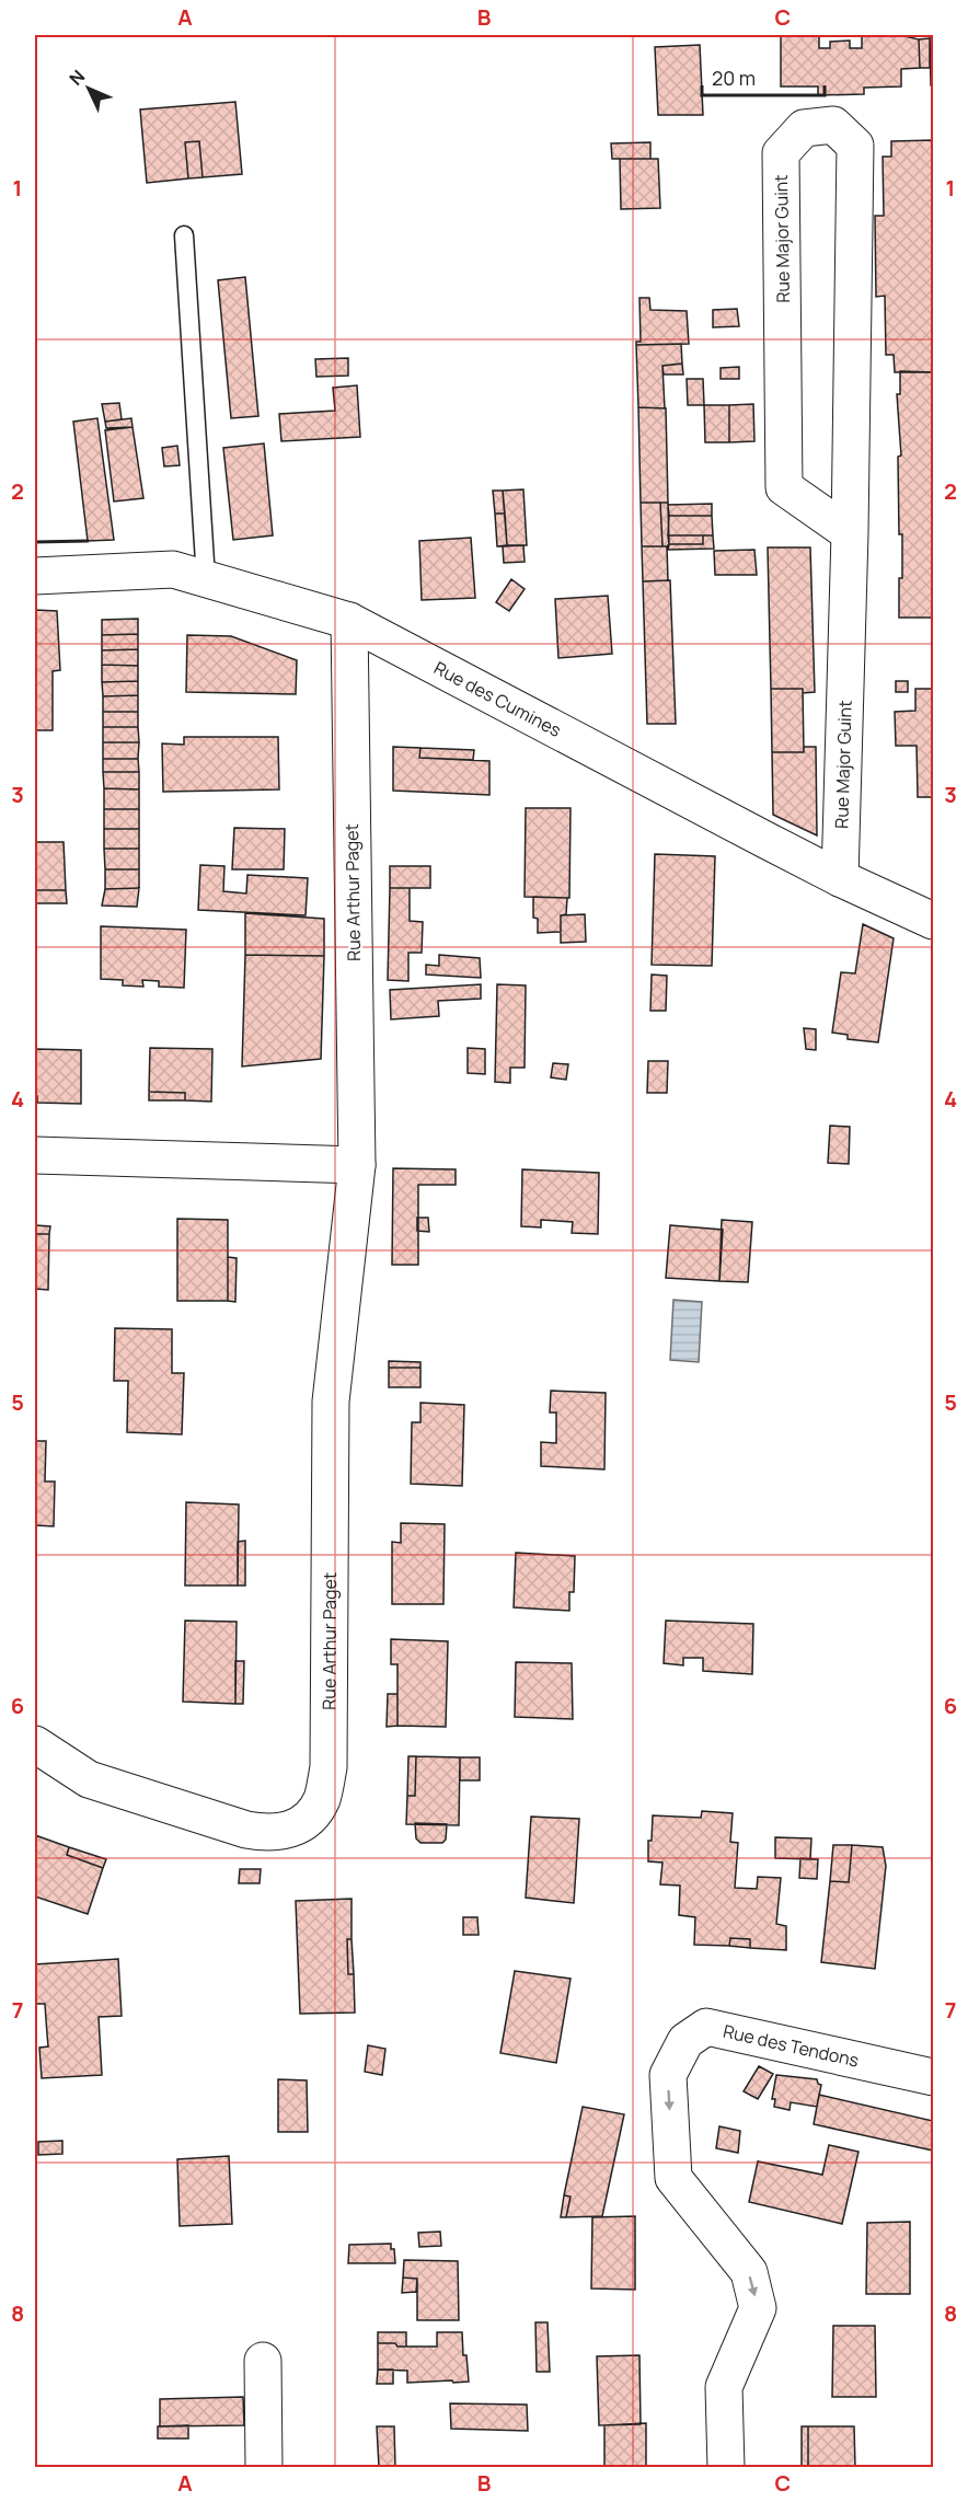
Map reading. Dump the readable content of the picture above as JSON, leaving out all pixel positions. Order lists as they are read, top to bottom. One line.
{"streets":{"street":["Rue Major Guint","Rue des Cumines","Rue Arthur Paget","Rue des Tendons"]},"crossings":[["Rue Major Guint","Rue des Cumines"],["Rue des Cumines","Rue Arthur Paget"]],"scale_bar":"20 m","north":"top left","grid":{"columns":["A","B","C"],"rows":["1","2","3","4","5","6","7","8"]}}
